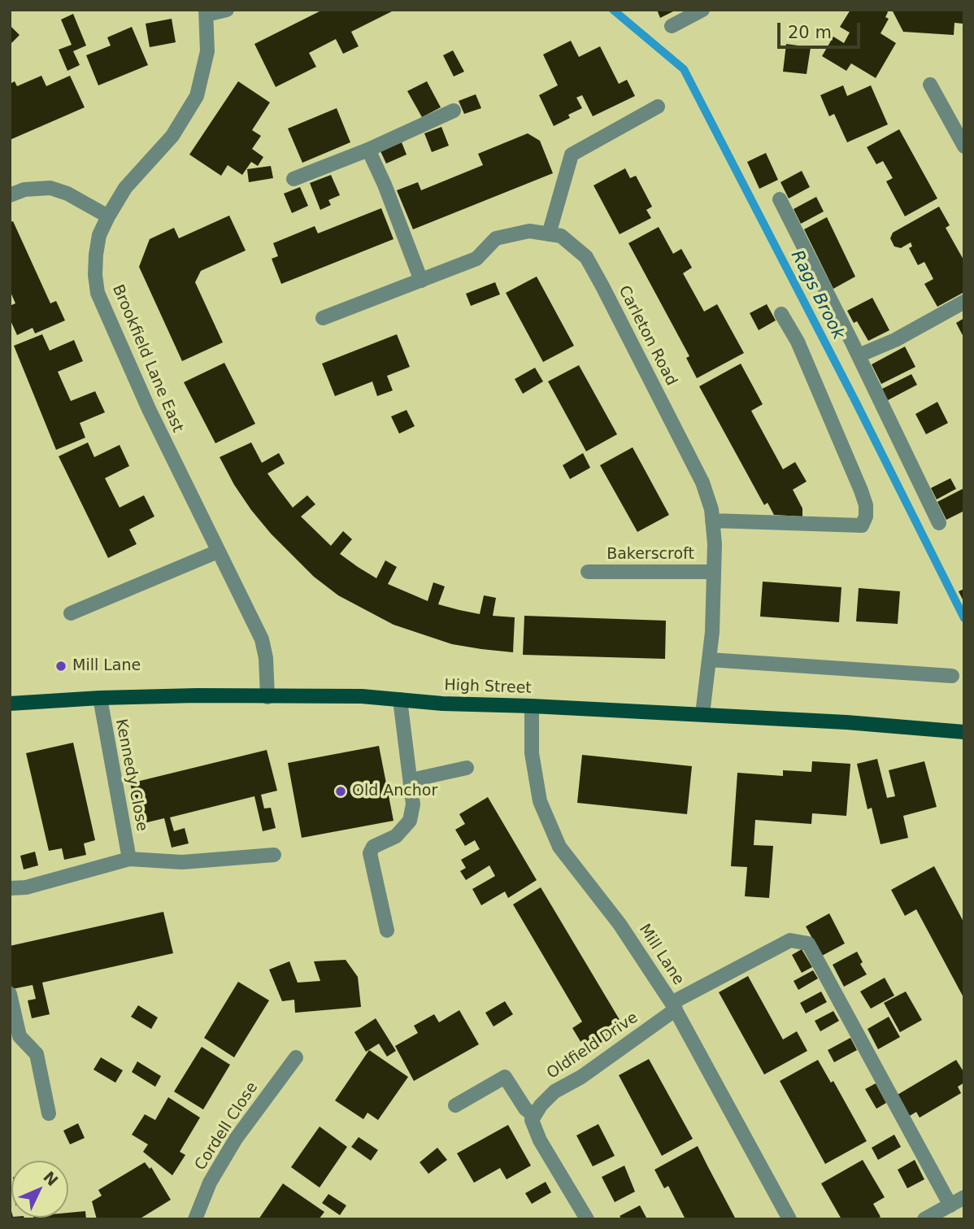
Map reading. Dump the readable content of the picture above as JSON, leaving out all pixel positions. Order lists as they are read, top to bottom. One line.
{"streets":{"main road":["High Street"],"street":["Carleton Road","Brookfield Lane East","Bakerscroft","Kennedy Close","Mill Lane","Oldfield Drive","Cordell Close"]},"crossings":[["Carleton Road","Bakerscroft"],["Carleton Road","High Street"],["Brookfield Lane East","High Street"],["High Street","Kennedy Close"],["High Street","Mill Lane"],["Mill Lane","Oldfield Drive"]],"water":["Rags Brook"],"places":["Mill Lane","Old Anchor"],"scale_bar":"20 m","north":"top right"}
